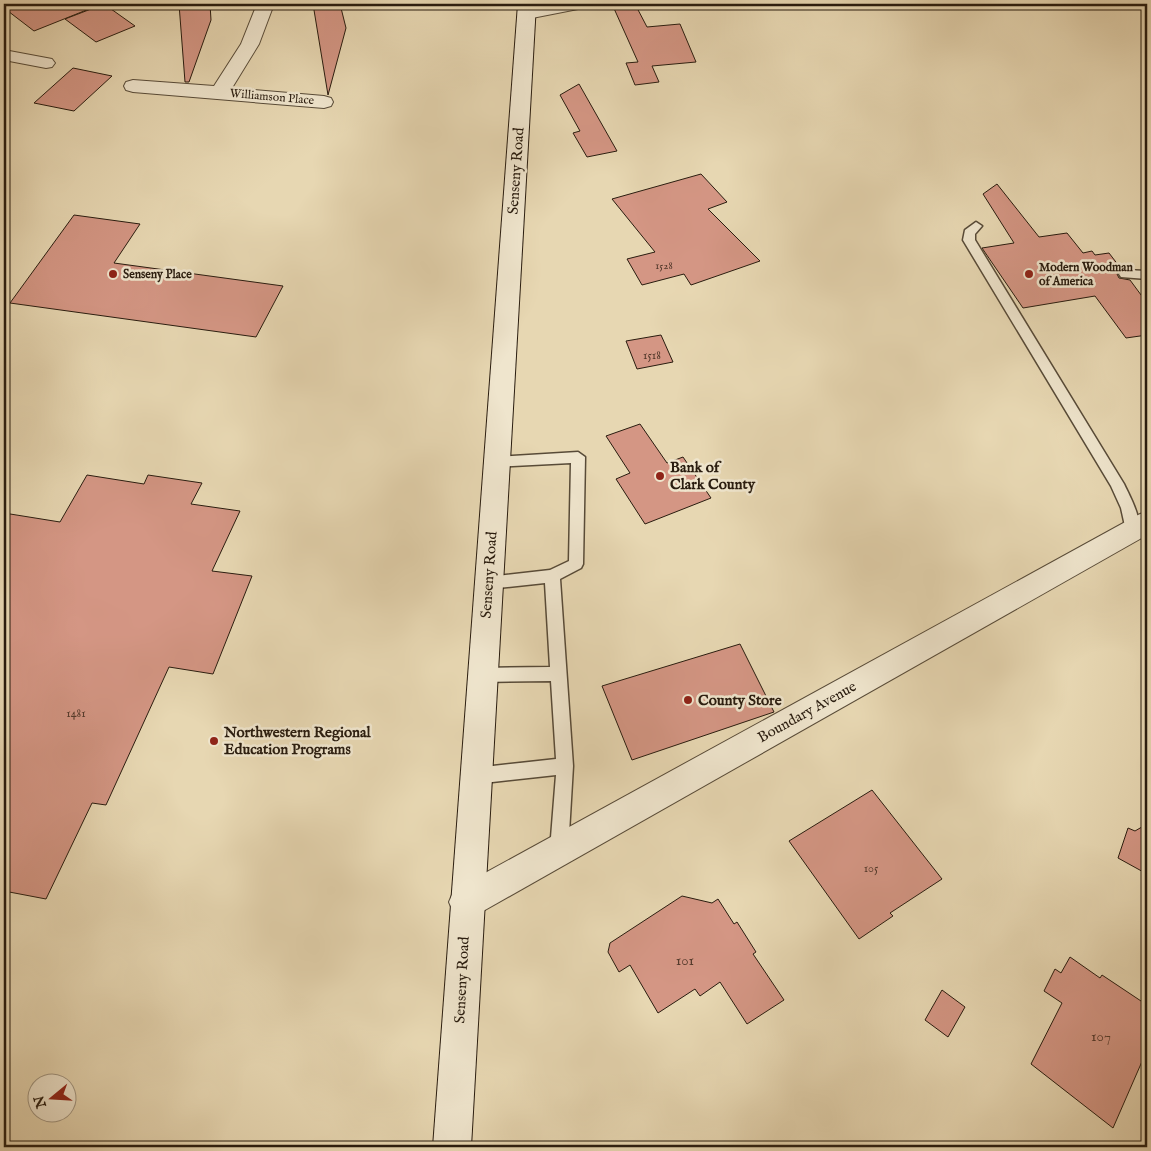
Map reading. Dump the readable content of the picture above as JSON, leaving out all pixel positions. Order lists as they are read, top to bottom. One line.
{"streets":{"main road":["Williamson Place","Senseny Road","Boundary Avenue"]},"crossings":[["Senseny Road","Boundary Avenue"]],"places":["Senseny Place","Modern Woodman of America","Bank of Clark County","County Store","Northwestern Regional Education Programs"],"house_numbers":["1528","1518","1481","105","101","107"],"north":"left"}
